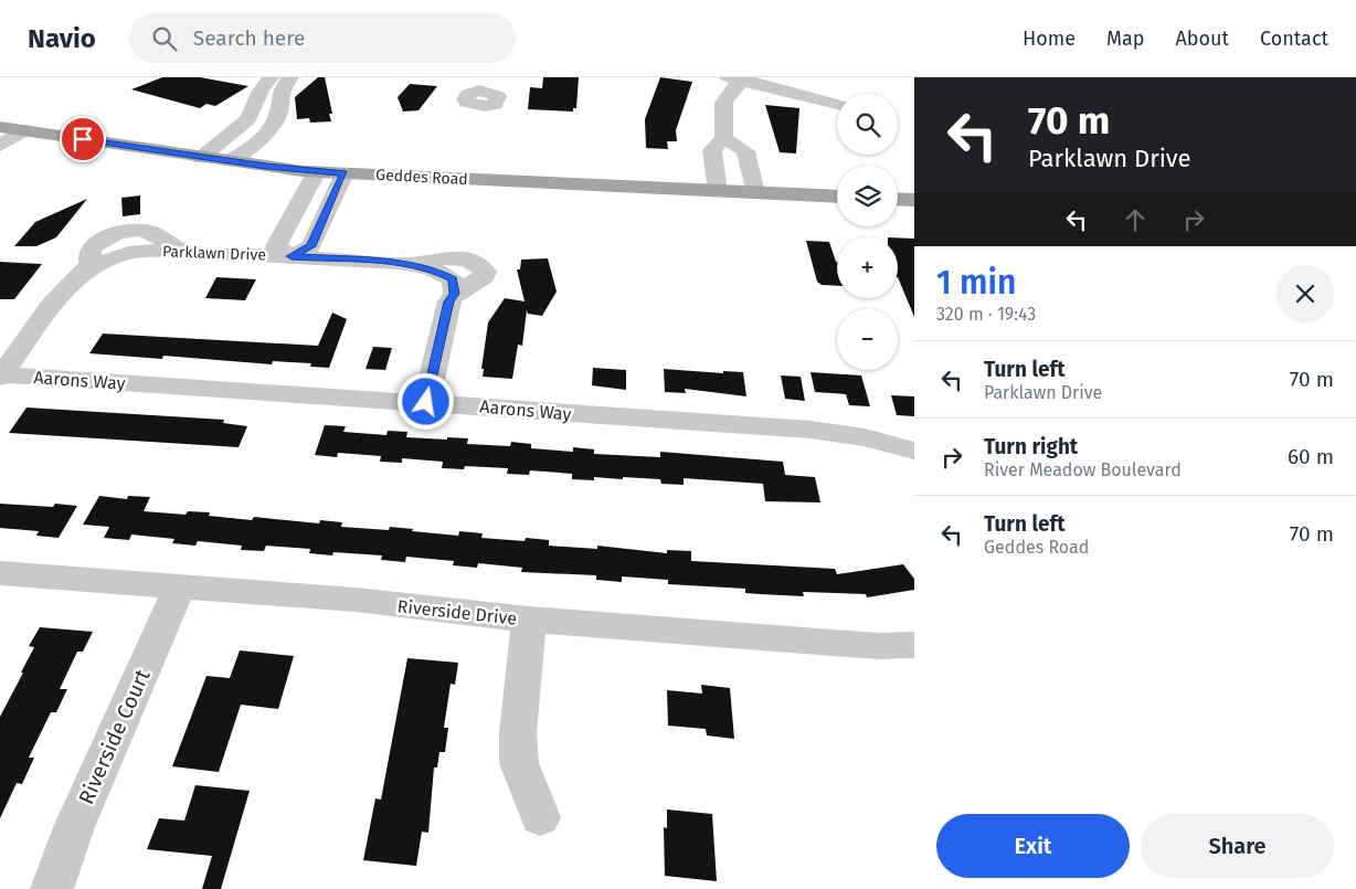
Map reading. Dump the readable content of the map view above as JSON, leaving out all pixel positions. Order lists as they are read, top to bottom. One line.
{"streets":{"main road":["Geddes Road"],"street":["Parklawn Drive","Aarons Way","Riverside Drive","Riverside Court"]},"crossings":[["Parklawn Drive","Aarons Way"],["Riverside Drive","Riverside Court"]],"page":{"header":"Navio","search":"Search here","nav":["Home","Map","About","Contact"],"turn":["70 m","Parklawn Drive"],"map_buttons":["+","−"],"heading":["1 min","320 m · 19:43"],"list":[{"name":"Turn left","note":"Parklawn Drive","value":"70 m"},{"name":"Turn right","note":"River Meadow Boulevard","value":"60 m"},{"name":"Turn left","note":"Geddes Road","value":"70 m"}],"buttons":["Exit","Share"]}}
